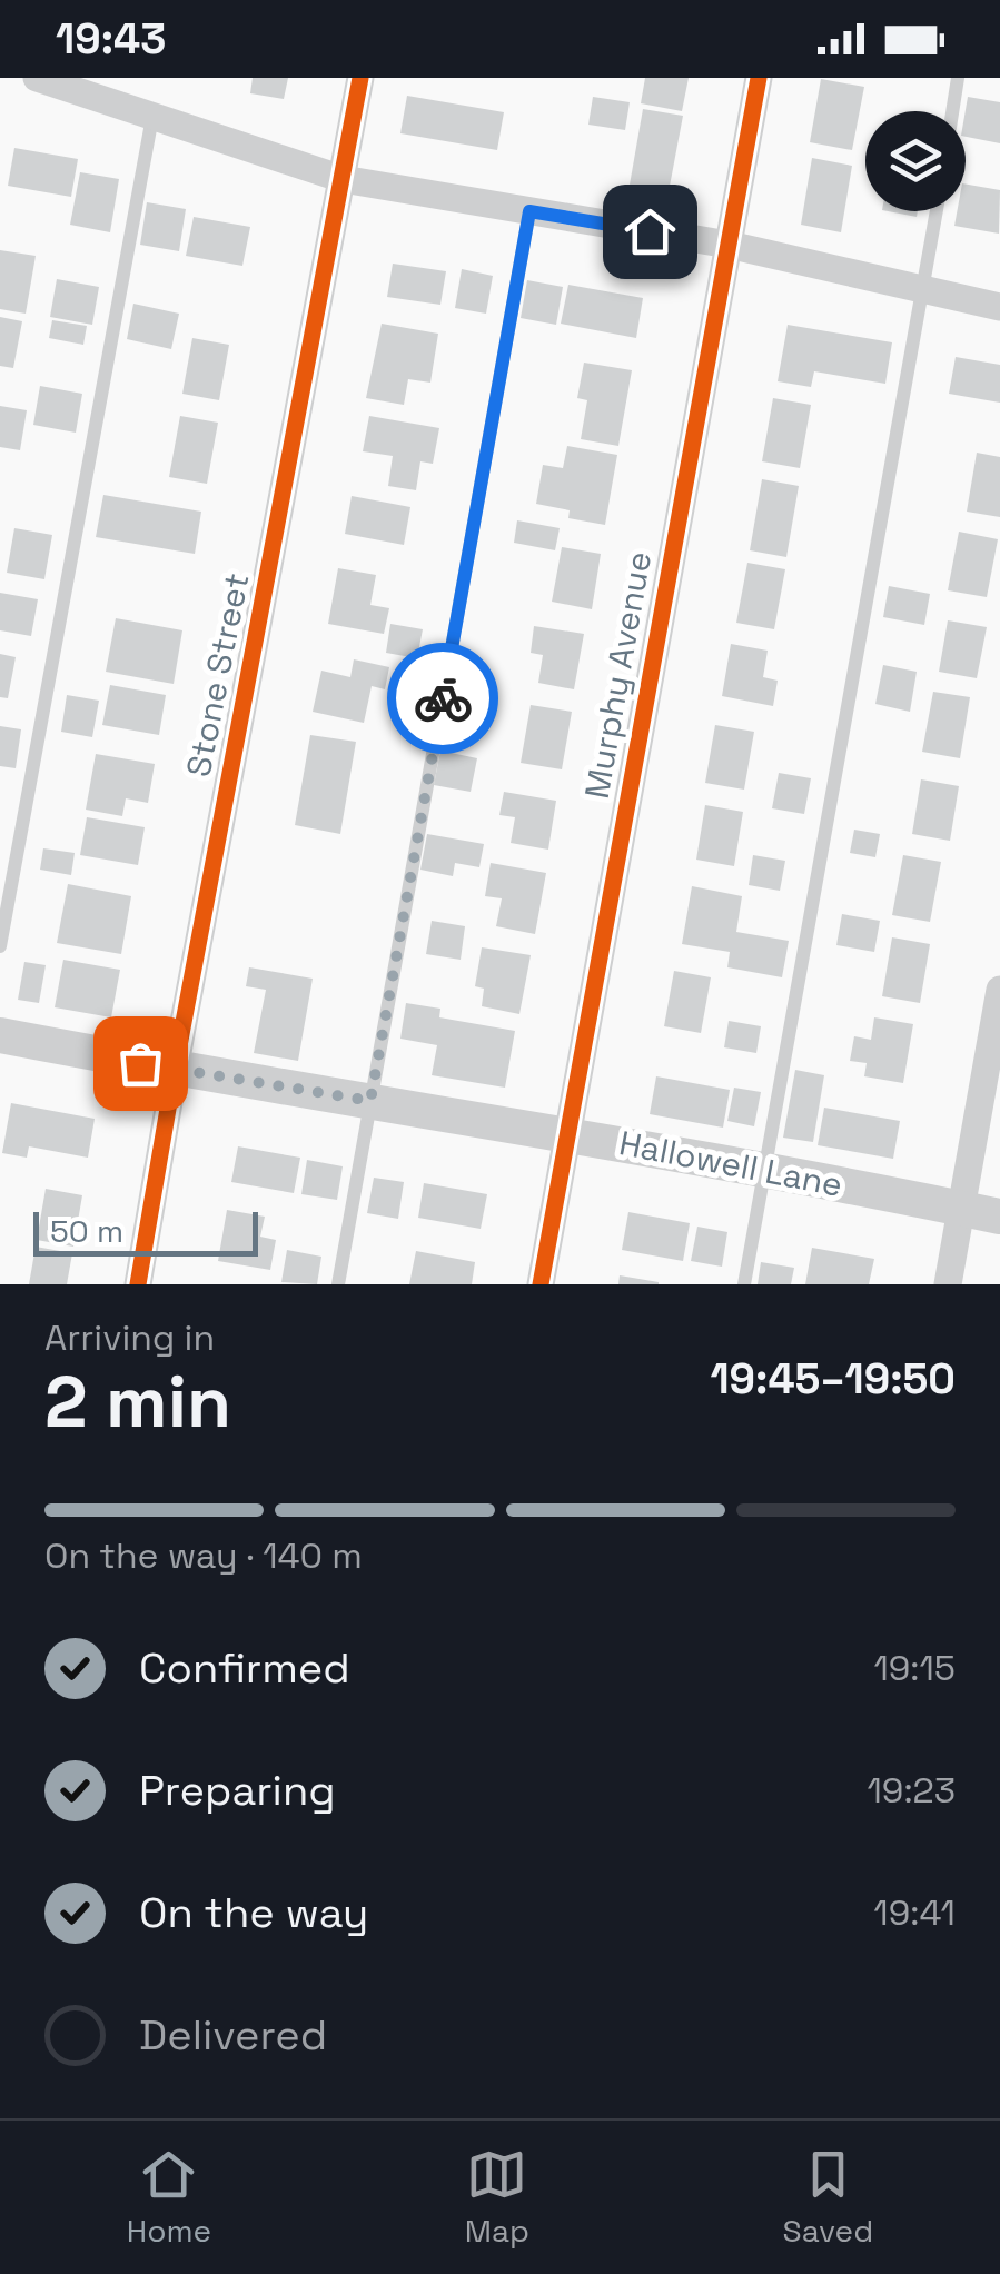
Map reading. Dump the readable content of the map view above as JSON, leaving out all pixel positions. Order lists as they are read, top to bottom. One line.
{"streets":{"street":["Stone Street","Murphy Avenue","Hallowell Lane"]},"crossings":[["Stone Street","Hallowell Lane"],["Murphy Avenue","Hallowell Lane"]],"scale_bar":"50 m","page":{"status":"19:43","scale":"50 m","heading":["2 min","Arriving in","19:45–19:50"],"bar":"On the way · 140 m","list":[["Confirmed","19:15"],["Preparing","19:23"],["On the way","19:41"],"Delivered"],"tabs":["Home","Map","Saved"]}}
